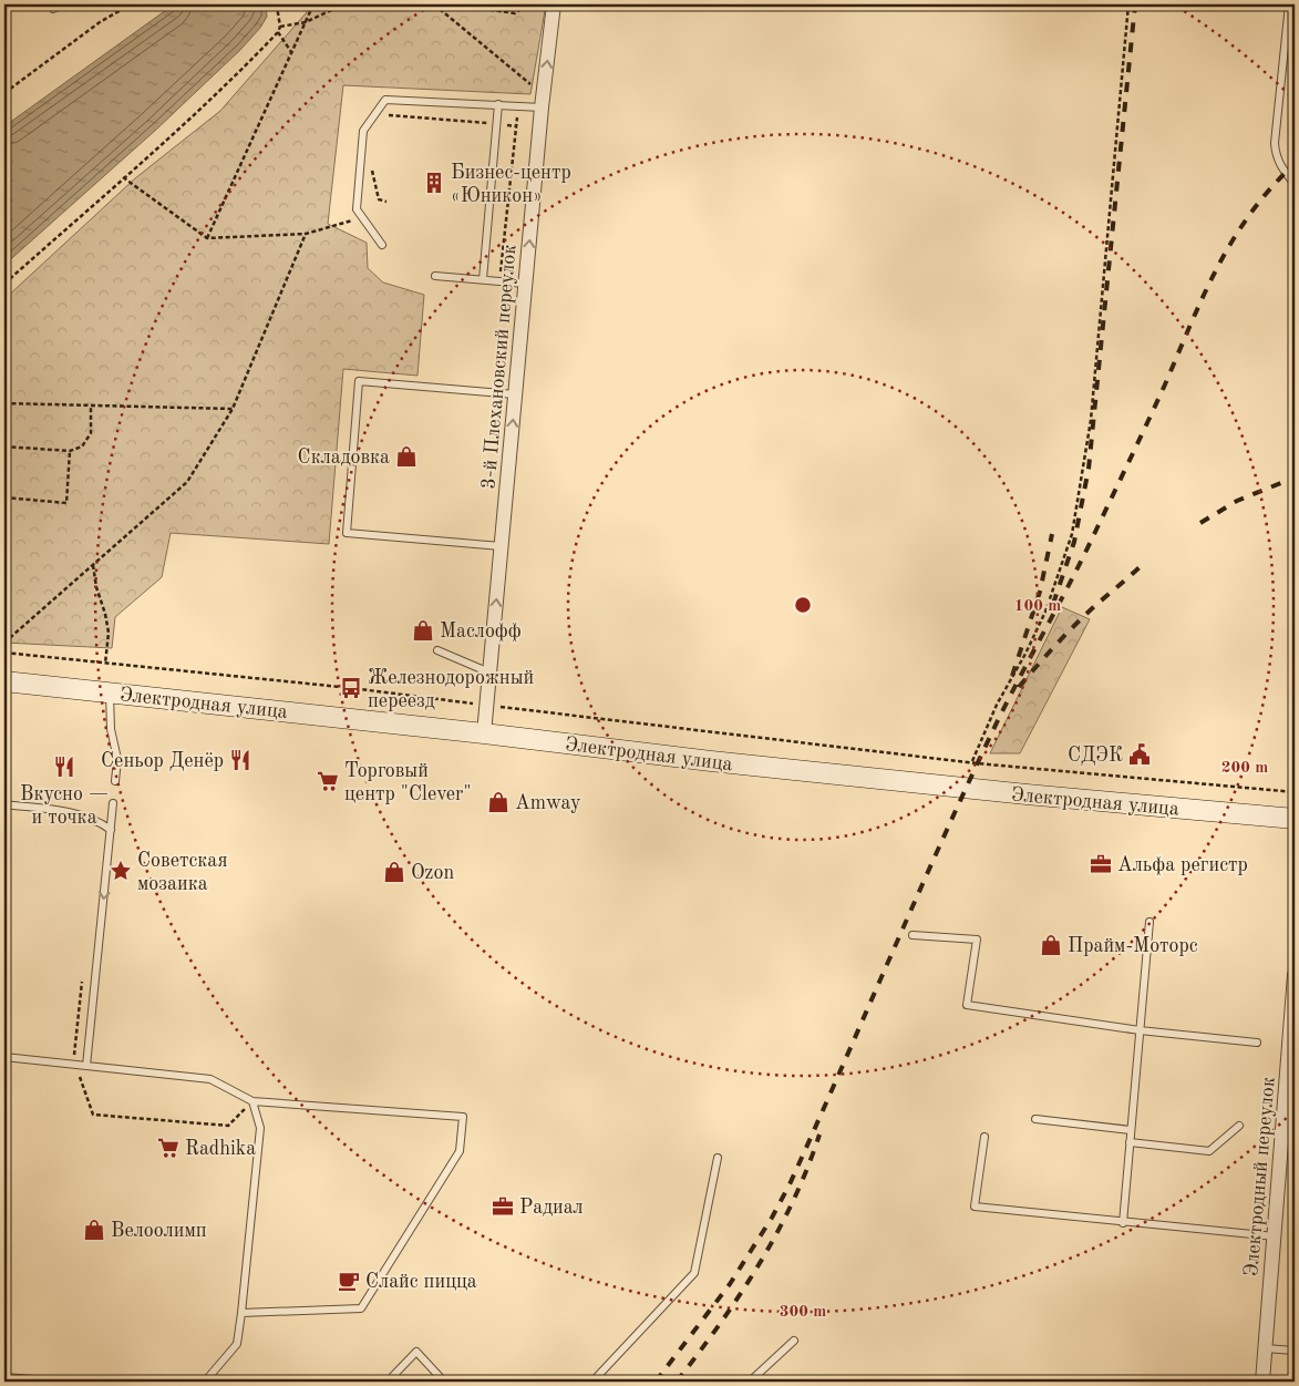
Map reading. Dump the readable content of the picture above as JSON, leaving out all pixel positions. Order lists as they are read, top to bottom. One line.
{"streets":{"street":["3-й Плехановский переулок","Электродная улица","Электродный переулок"]},"crossings":[["3-й Плехановский переулок","Электродная улица"]],"one_way":["3-й Плехановский переулок"],"places":{"building":["Бизнес-центр «Юникон»"],"shop":["Складовка","Маслофф","Amway","Ozon","Прайм-Моторс","Велоолимп"],"bus stop":["Железнодорожный переезд"],"public building":["СДЭК"],"restaurant":["Сеньор Денёр","Вкусно — и точка"],"supermarket":["Торговый центр \"Clever\"","Radhika"],"office":["Альфа регистр","Радиал"],"place":["Советская мозаика"],"cafe":["Слайс пицца"]},"rings":["100 m","200 m","300 m"]}
